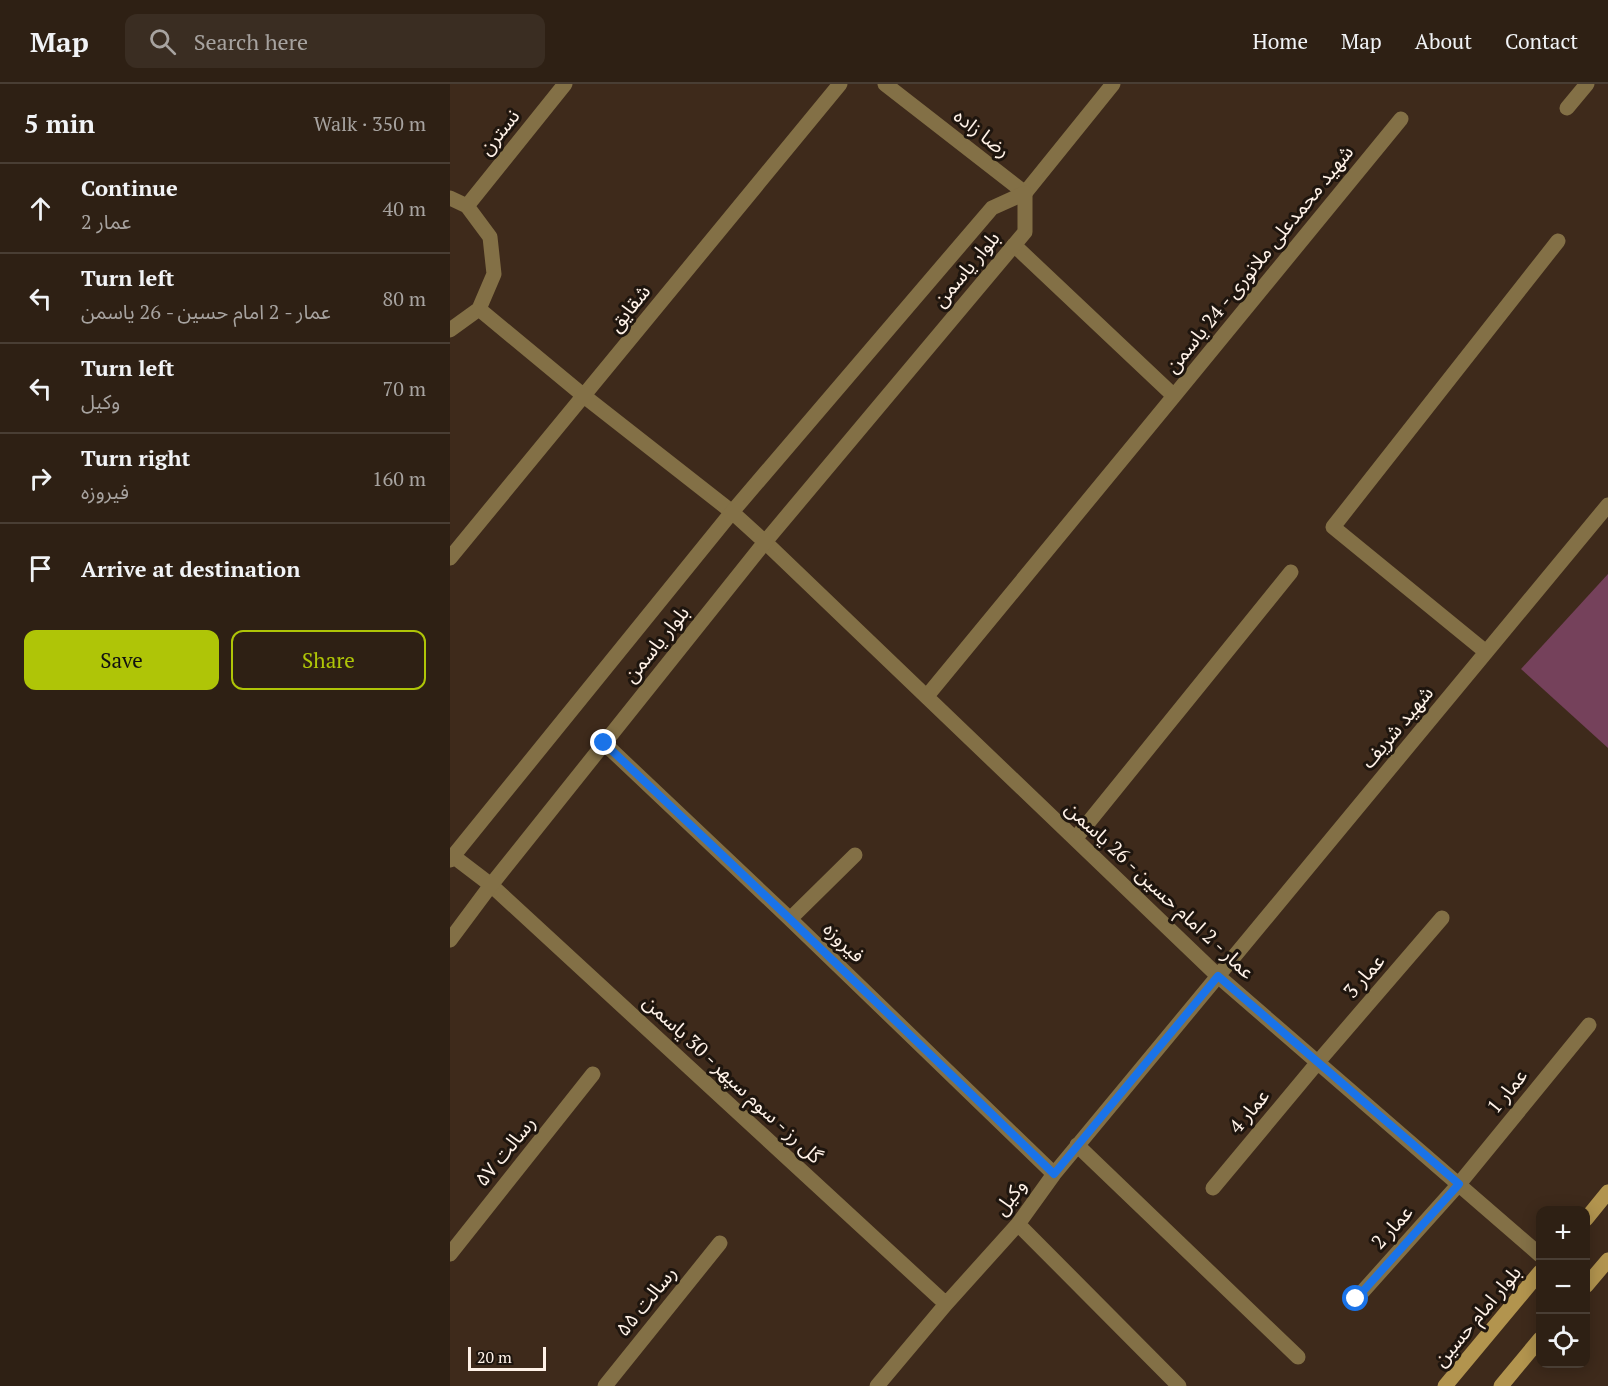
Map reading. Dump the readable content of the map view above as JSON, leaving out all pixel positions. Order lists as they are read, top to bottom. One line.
{"streets":{"main road":["بلوار امام حسین"],"street":["نسترن","رضا زاده","شهید محمدعلی ملانوری - 24 یاسمن","بلوار یاسمن","شقایق","شهید شریف","عمار - 2 امام حسین - 26 یاسمن","فیروزه","عمار 3","گل رز - سوم سپهر - 30 یاسمن","عمار 1","عمار 4","رسالت ۵۷","وکیل","عمار 2","رسالت ۵۵"]},"crossings":[["رضا زاده","بلوار یاسمن"],["شهید محمدعلی ملانوری - 24 یاسمن","بلوار یاسمن"],["بلوار یاسمن","عمار - 2 امام حسین - 26 یاسمن"],["بلوار یاسمن","فیروزه"],["بلوار یاسمن","گل رز - سوم سپهر - 30 یاسمن"],["شقایق","عمار - 2 امام حسین - 26 یاسمن"],["شهید شریف","عمار - 2 امام حسین - 26 یاسمن"],["شهید شریف","وکیل"],["عمار - 2 امام حسین - 26 یاسمن","عمار 3"],["عمار - 2 امام حسین - 26 یاسمن","عمار 1"],["عمار - 2 امام حسین - 26 یاسمن","عمار 4"],["عمار - 2 امام حسین - 26 یاسمن","وکیل"],["عمار - 2 امام حسین - 26 یاسمن","عمار 2"],["فیروزه","وکیل"],["عمار 3","عمار 4"],["گل رز - سوم سپهر - 30 یاسمن","وکیل"],["عمار 1","عمار 2"]],"scale_bar":"20 m","page":{"header":"Map","search":"Search here","nav":["Home","Map","About","Contact"],"heading":["5 min","Walk · 350 m"],"list":[["Continue","عمار 2","40 m"],["Turn left","عمار - 2 امام حسین - 26 یاسمن","80 m"],["Turn left","وکیل","70 m"],["Turn right","فیروزه","160 m"],"Arrive at destination"],"buttons":["Save","Share"],"map_buttons":["+","−"],"scale":"20 m"}}
